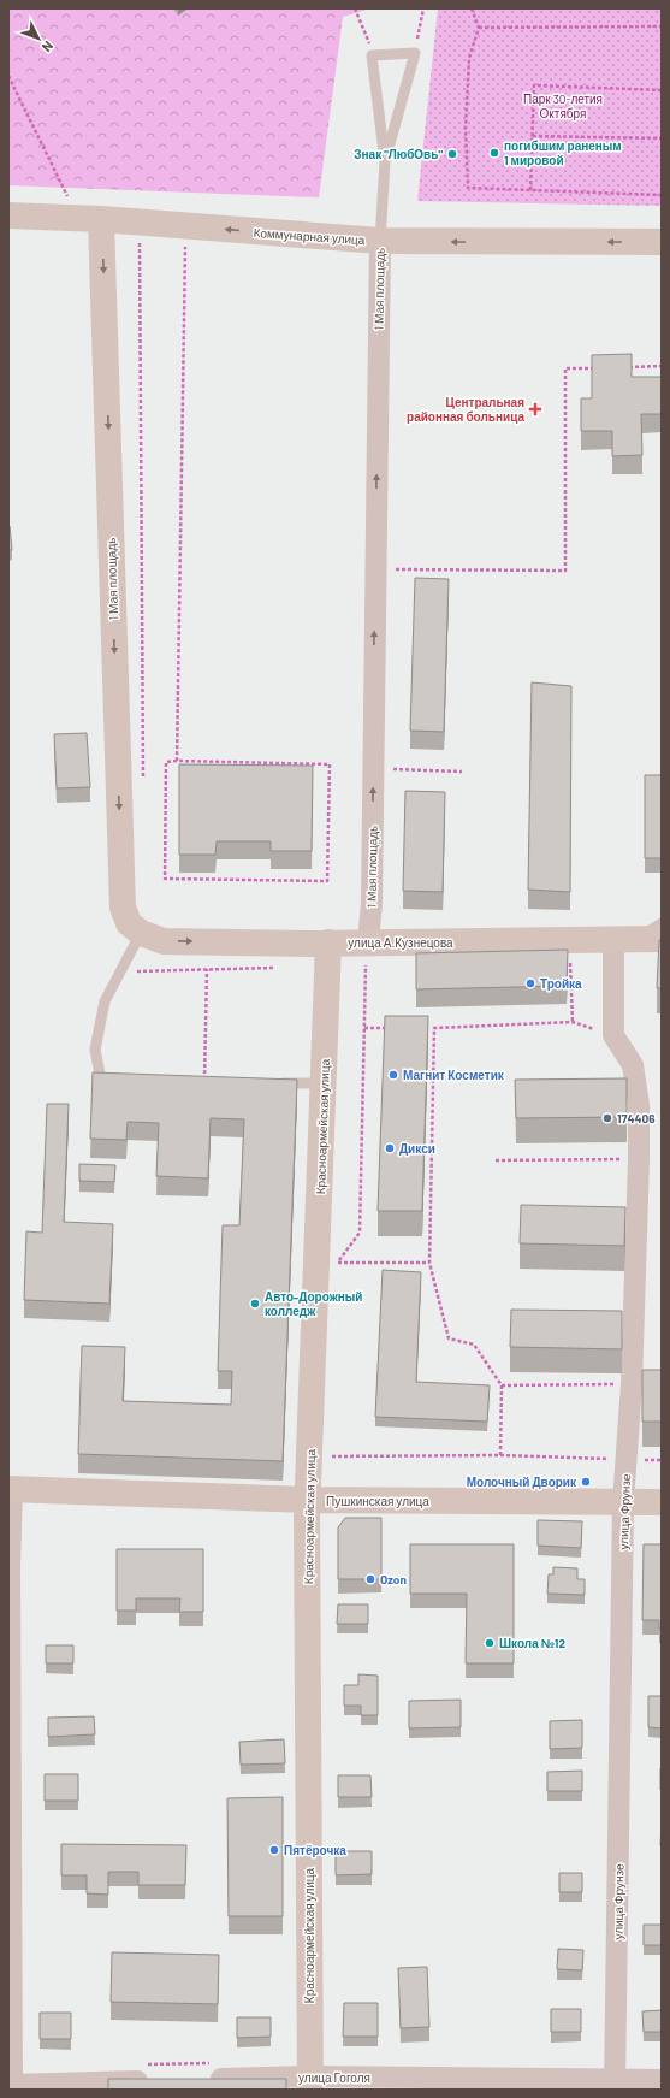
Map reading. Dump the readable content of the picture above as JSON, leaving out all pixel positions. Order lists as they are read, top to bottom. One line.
{"streets":{"main road":["Коммунарная улица","1 Мая площадь","улица А.Кузнецова","Красноармейская улица","Пушкинская улица"],"street":["улица Фрунзе","улица Гоголя"]},"crossings":[["Коммунарная улица","1 Мая площадь"],["1 Мая площадь","улица А.Кузнецова"],["улица А.Кузнецова","Красноармейская улица"],["Красноармейская улица","Пушкинская улица"],["Красноармейская улица","улица Гоголя"],["Пушкинская улица","улица Фрунзе"],["улица Фрунзе","улица Гоголя"]],"one_way":["Коммунарная улица","улица А.Кузнецова"],"parks":["Парк 30-летия Октября"],"places":{"other":["погибшим раненым 1 мировой","Знак \"ЛюбОвь\"","Тройка","Магнит Косметик","174406","Дикси","Авто-Дорожный колледж","Молочный Дворик","Ozon","Школа №12","Пятёрочка"],"health":["Центральная районная больница"]},"north":"bottom right"}
